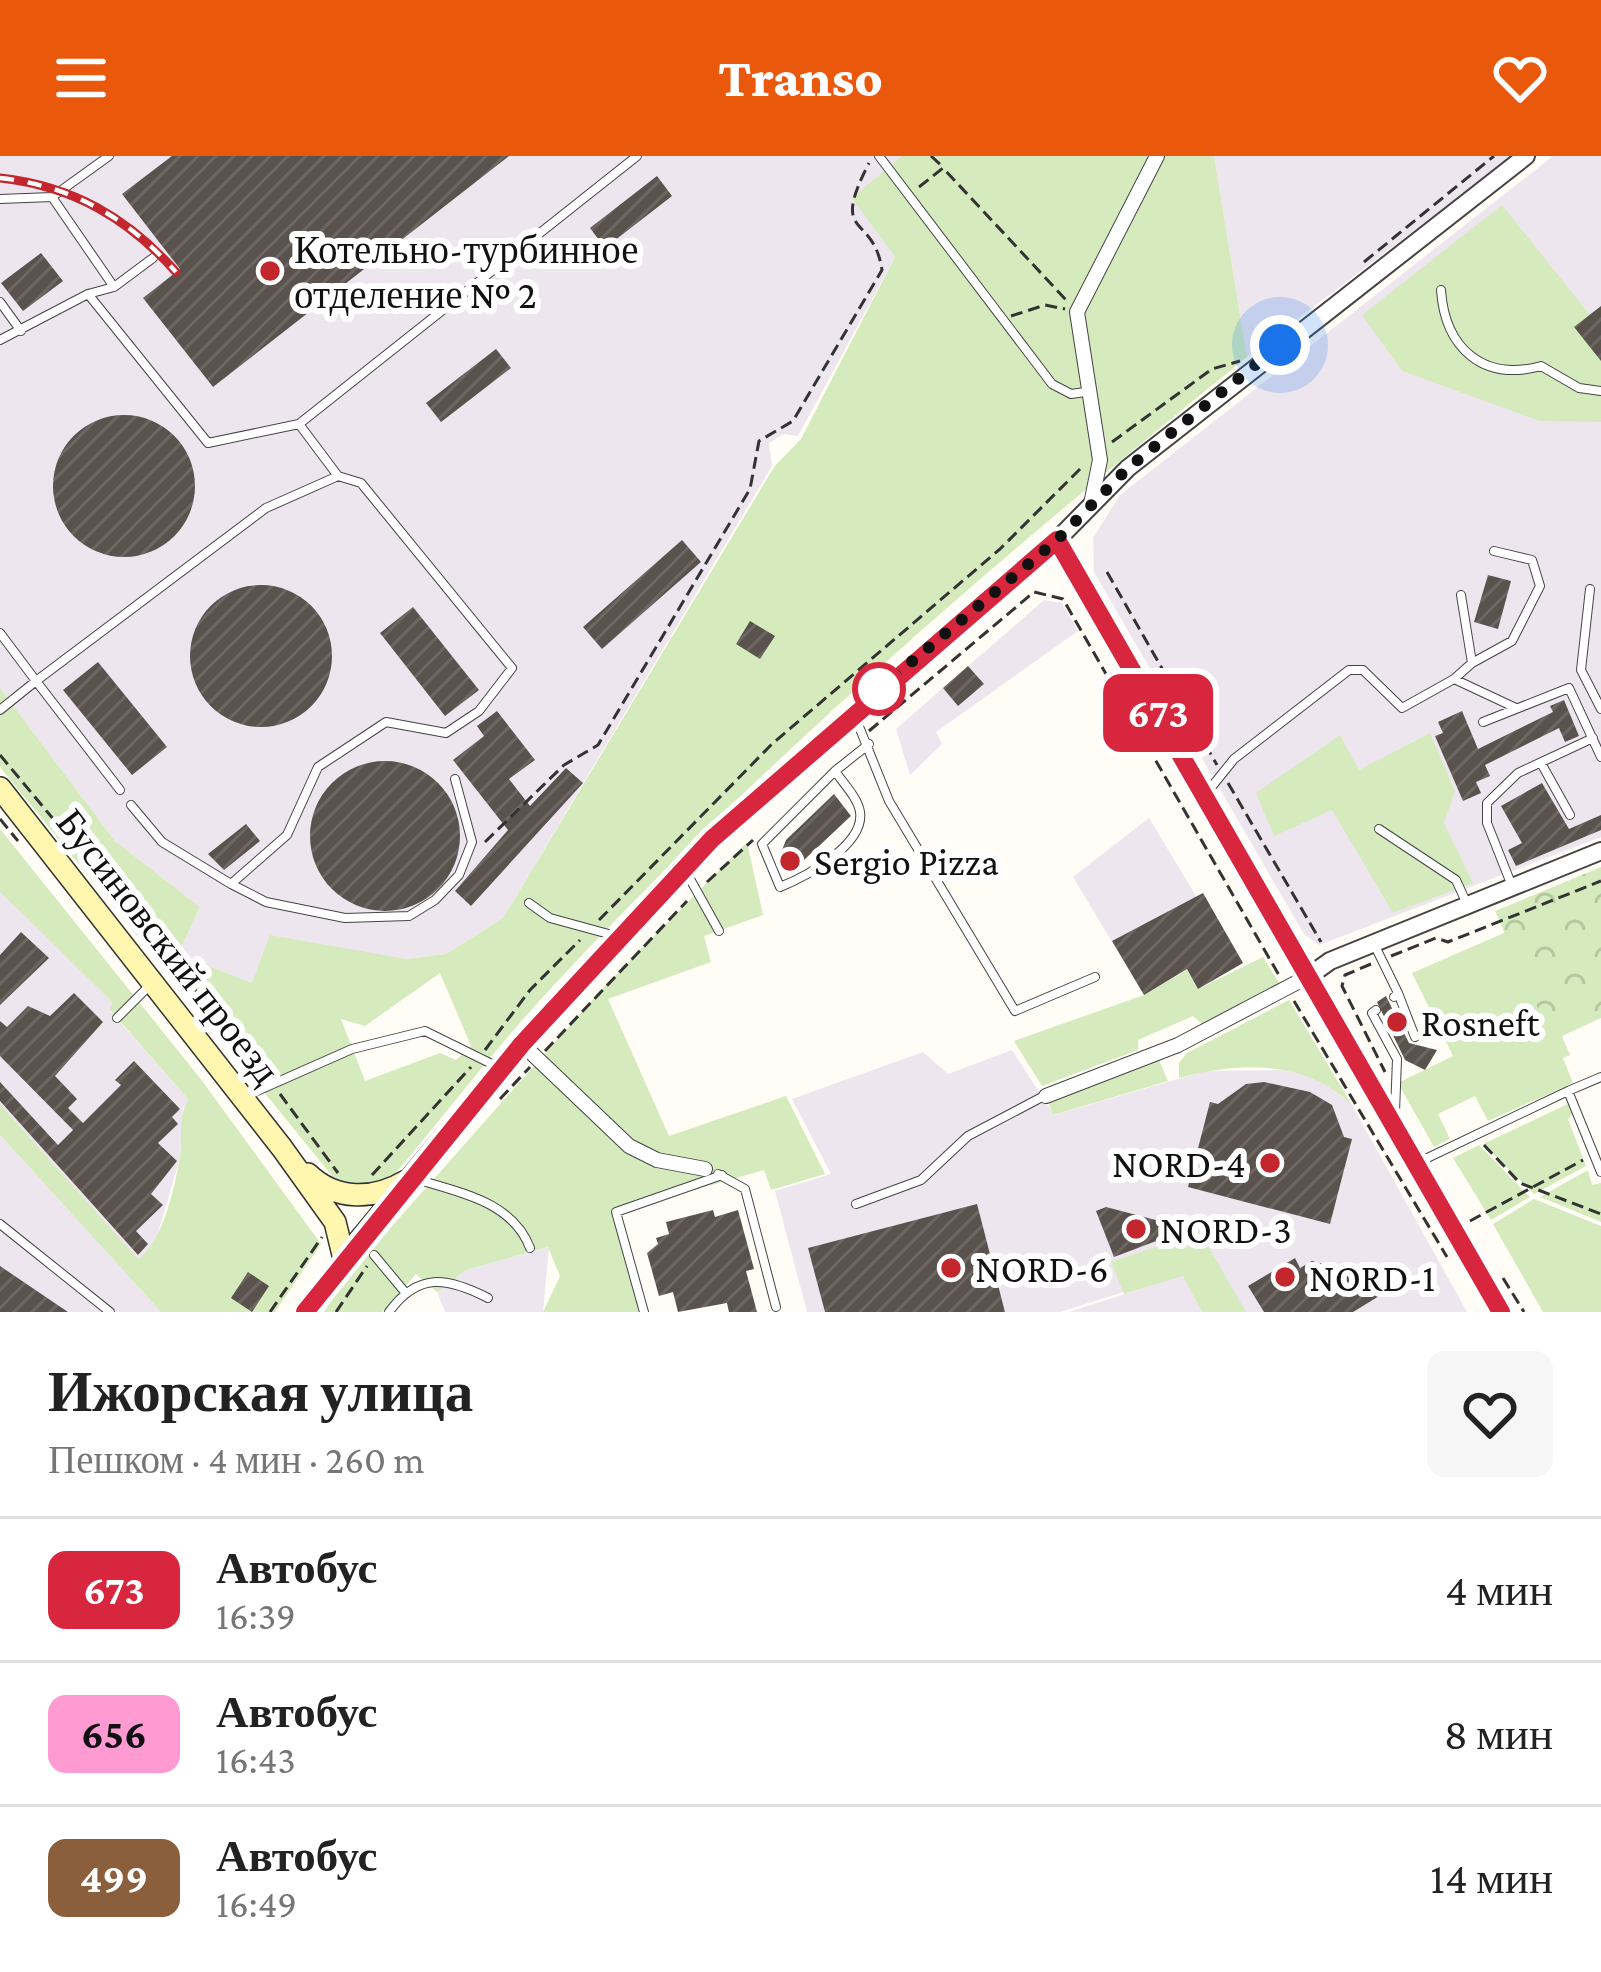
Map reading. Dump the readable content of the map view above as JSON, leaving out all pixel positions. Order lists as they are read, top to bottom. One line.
{"streets":{"main road":["Бусиновский проезд"]},"places":["Котельно-турбинное отделение № 2","Sergio Pizza","Rosneft","NORD-4","NORD-3","NORD-6","NORD-1"],"lines":["bus line 673"],"page":{"header":"Transo","on_map":"673","heading":["Ижорская улица","Пешком · 4 мин · 260 m"],"list":[{"mark":"673","name":"Автобус","note":"16:39","value":"4 мин"},{"mark":"656","name":"Автобус","note":"16:43","value":"8 мин"},{"mark":"499","name":"Автобус","note":"16:49","value":"14 мин"}]}}
